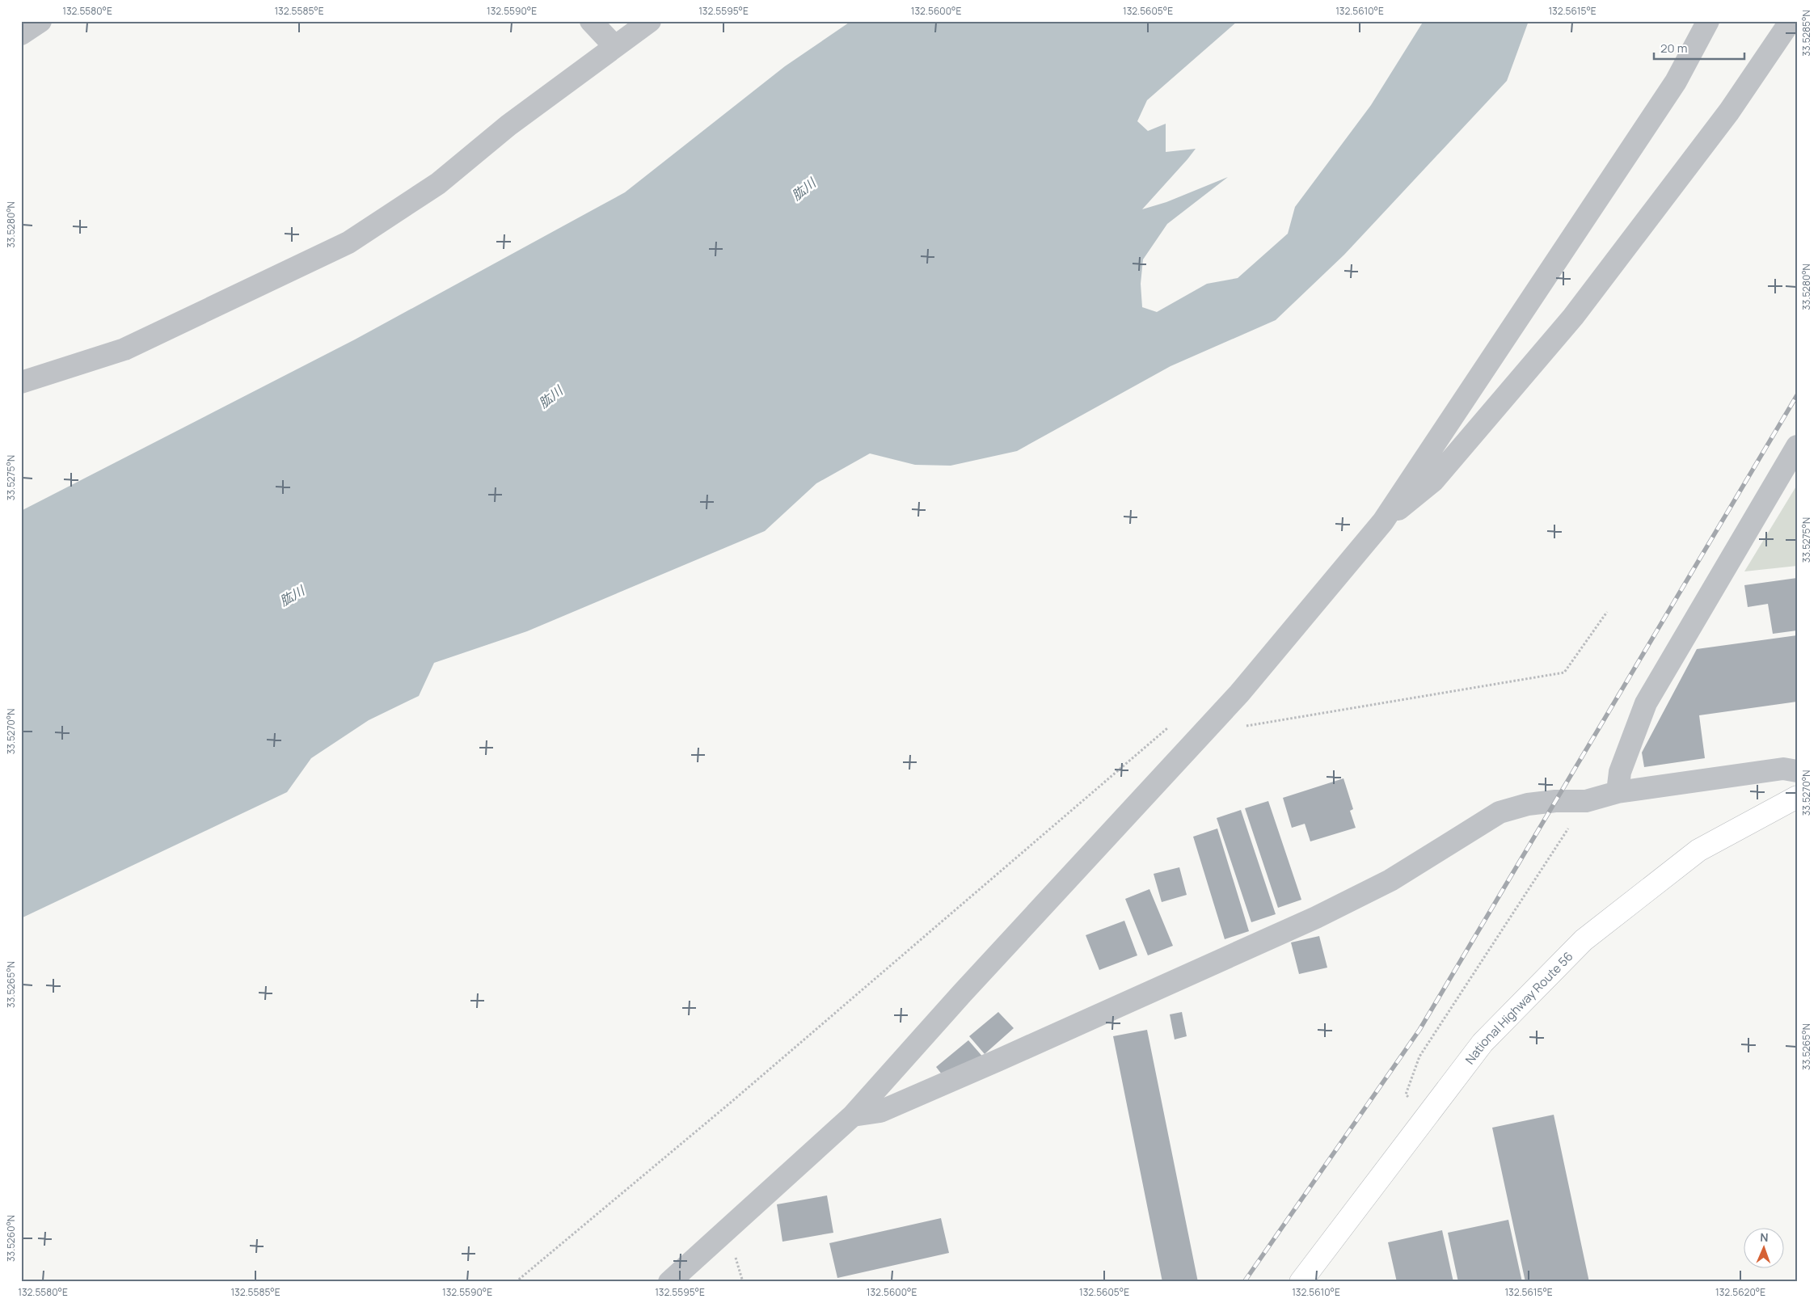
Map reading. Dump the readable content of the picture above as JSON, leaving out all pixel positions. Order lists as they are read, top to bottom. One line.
{"streets":{"highway":["National Highway Route 56"]},"water":["肱川"],"scale_bar":"20 m","north":"top","coordinates":["132.5580°E","132.5585°E","132.5590°E","132.5595°E","132.5600°E","132.5605°E","132.5610°E","132.5615°E","33.5285°N","33.5280°N","33.5275°N","33.5270°N","33.5265°N","33.5260°N","132.5620°E"]}
